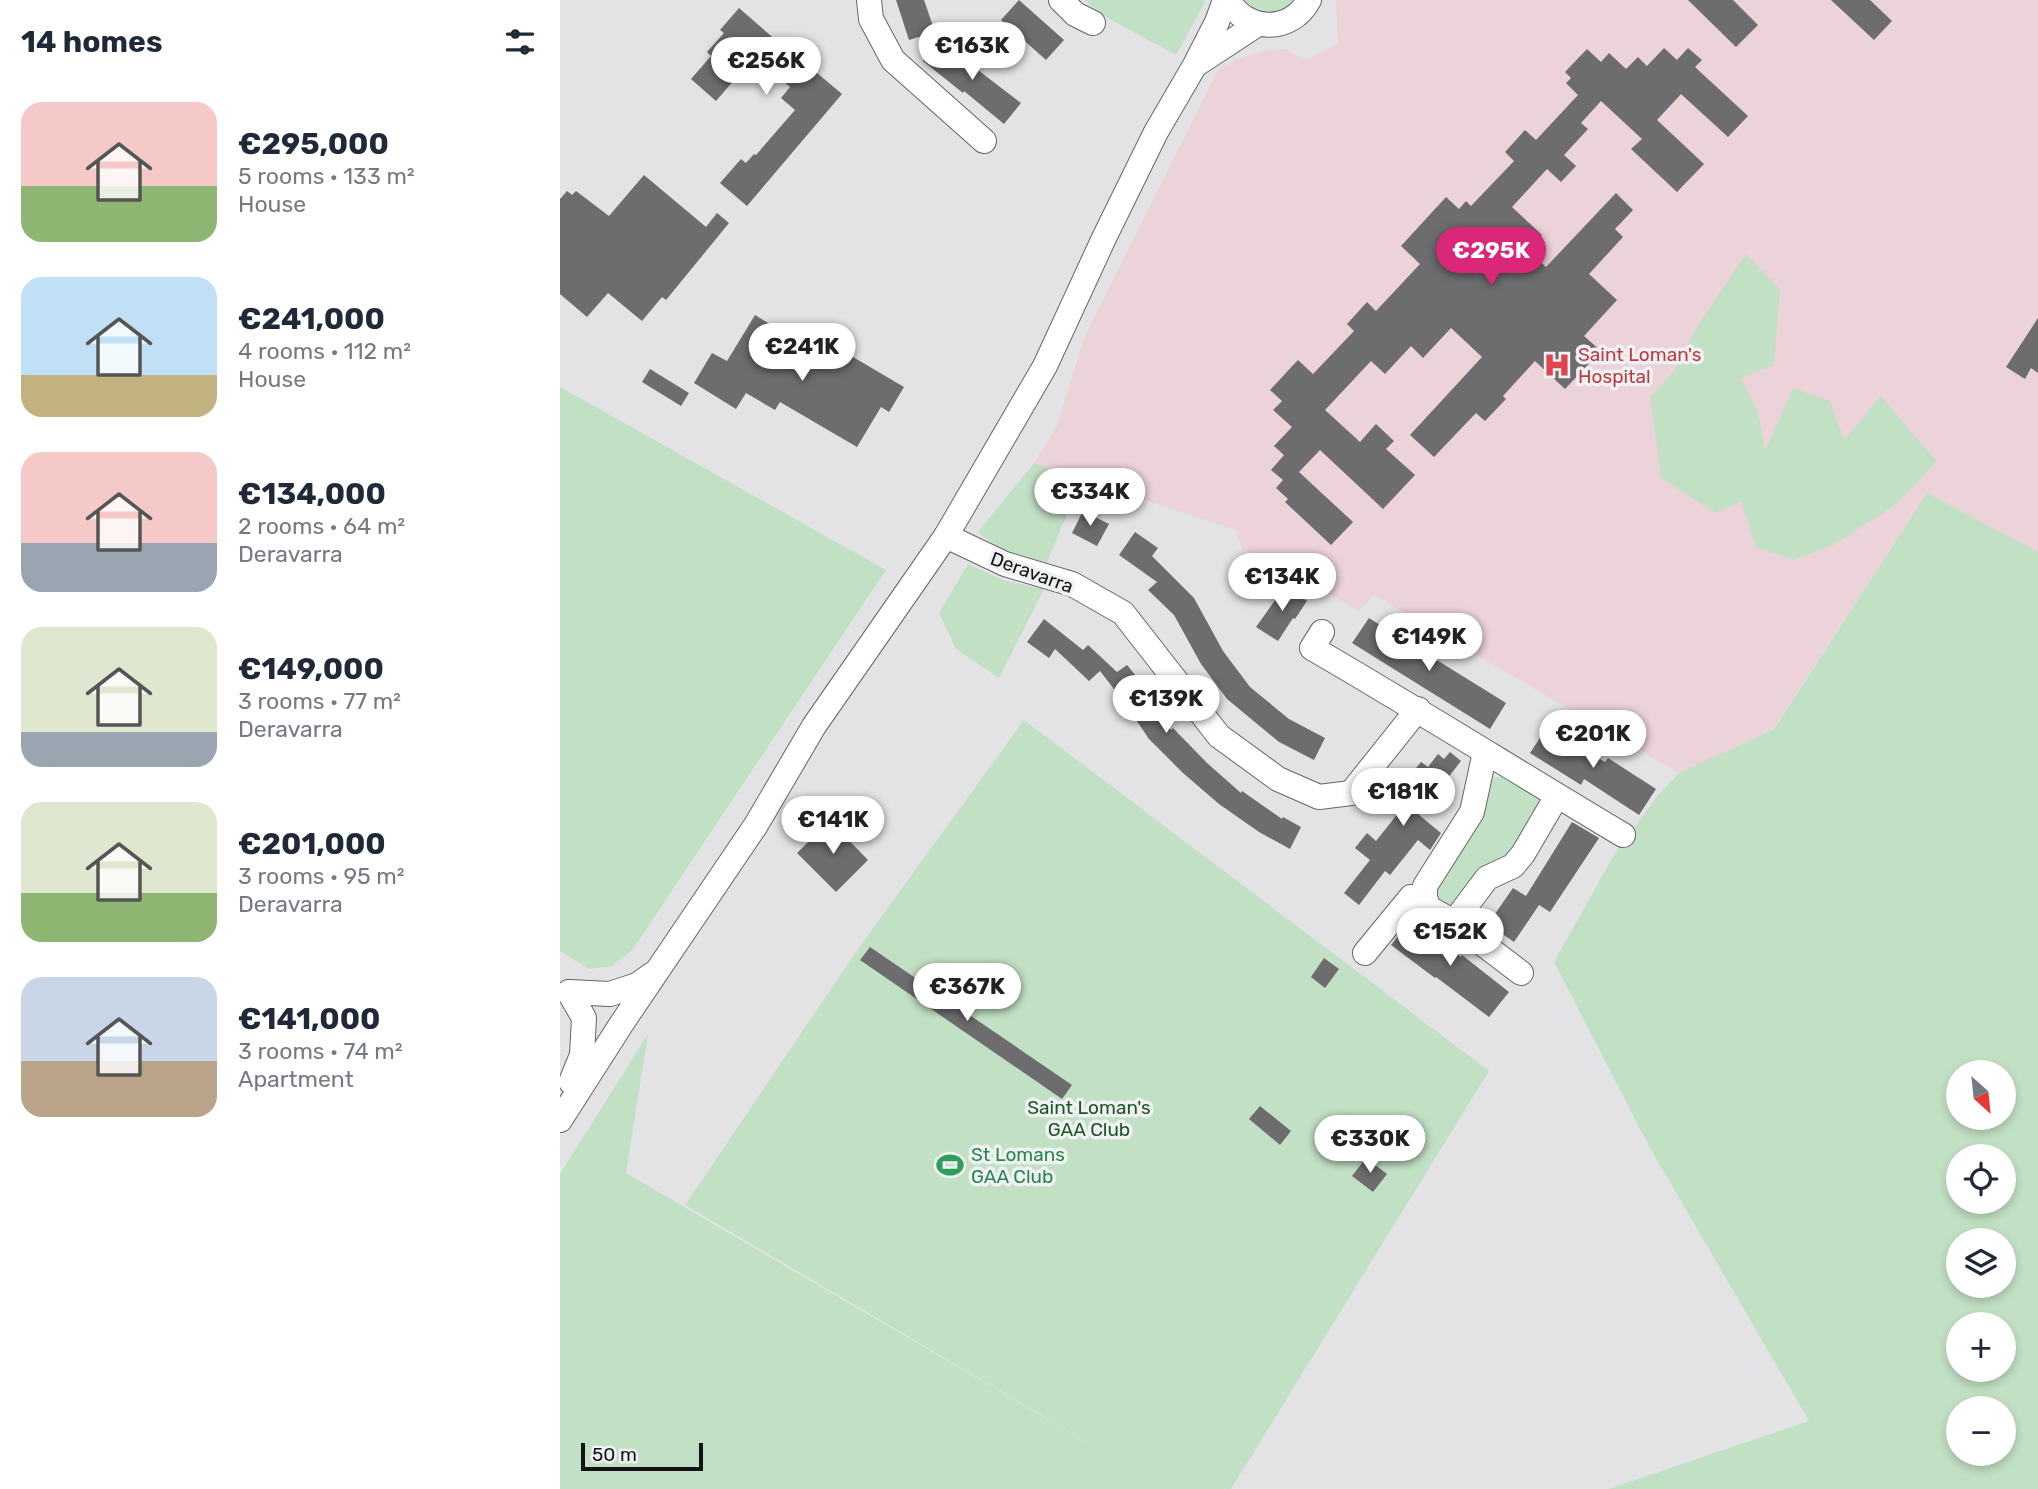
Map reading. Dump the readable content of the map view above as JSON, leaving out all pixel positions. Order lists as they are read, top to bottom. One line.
{"streets":{"street":["Deravarra"]},"parks":["Saint Loman's GAA Club"],"places":{"hospital":["Saint Loman's Hospital"],"sports":["St Lomans GAA Club"]},"scale_bar":"50 m","north":"bottom right","page":{"heading":"14 homes","price":["€163K","€256K","€295K","€241K","€334K","€134K","€149K","€139K","€201K","€181K","€141K","€152K","€367K","€330K"],"list":[{"name":"€295,000","note":"5 rooms · 133 m² · House"},{"name":"€241,000","note":"4 rooms · 112 m² · House"},{"name":"€134,000","note":"2 rooms · 64 m² · Deravarra"},{"name":"€149,000","note":"3 rooms · 77 m² · Deravarra"},{"name":"€201,000","note":"3 rooms · 95 m² · Deravarra"},{"name":"€141,000","note":"3 rooms · 74 m² · Apartment"}],"map_buttons":["+","−"],"scale":"50 m"}}
